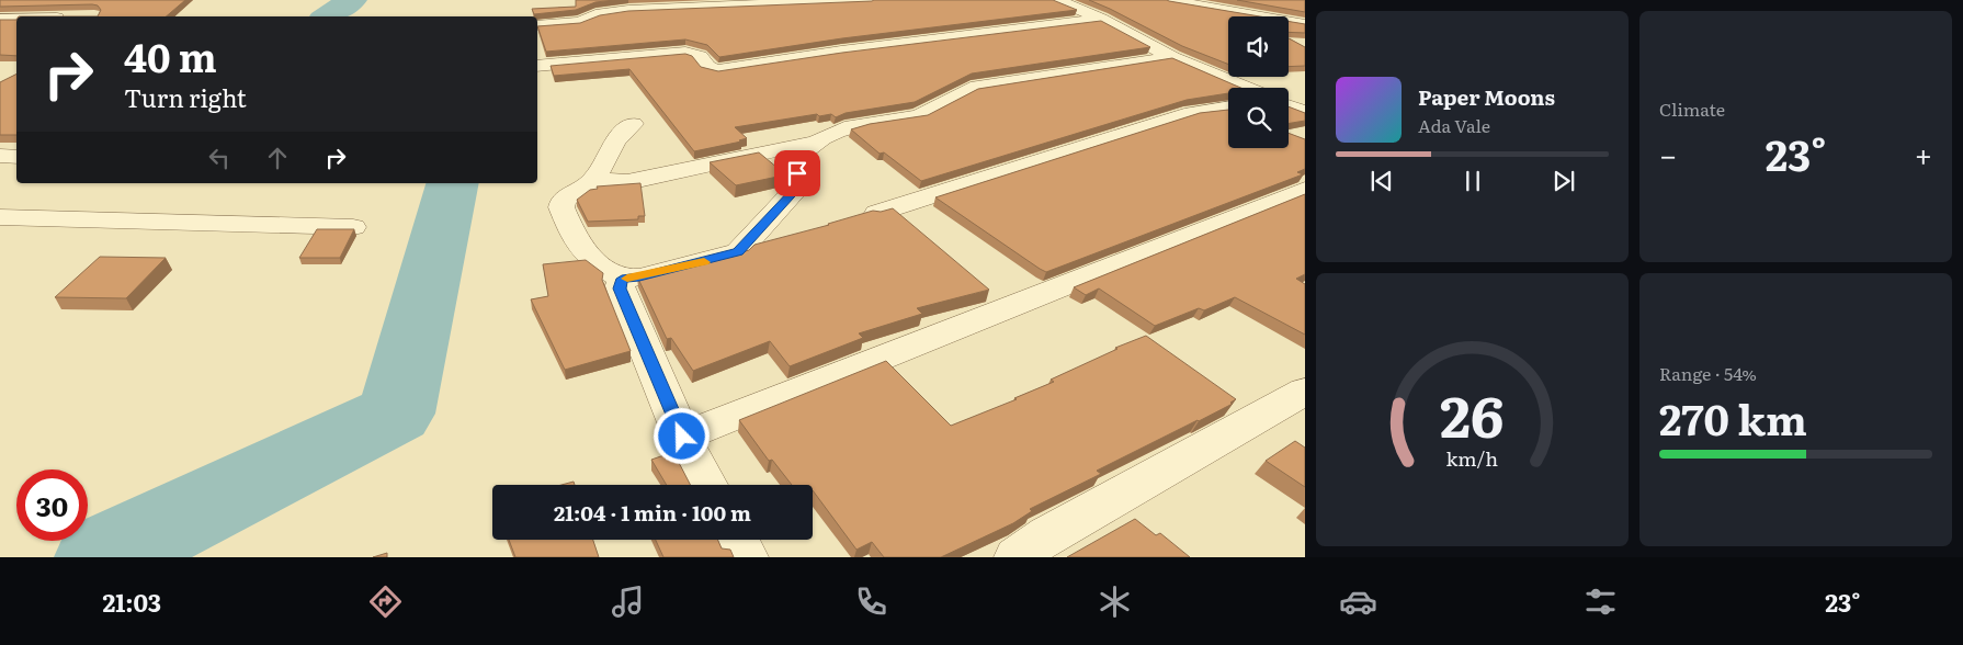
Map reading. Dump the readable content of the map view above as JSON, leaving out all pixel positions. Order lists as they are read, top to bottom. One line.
{"page":{"tile":["Climate",["Range · 54%","270 km"]],"turn":["40 m","Turn right"],"song":["Paper Moons","Ada Vale"],"heat":["−","23°","+"],"limit":"30","trip":"21:04 · 1 min · 100 m","tabs":["21:03","23°"],"gauge":["26","km/h"]}}
